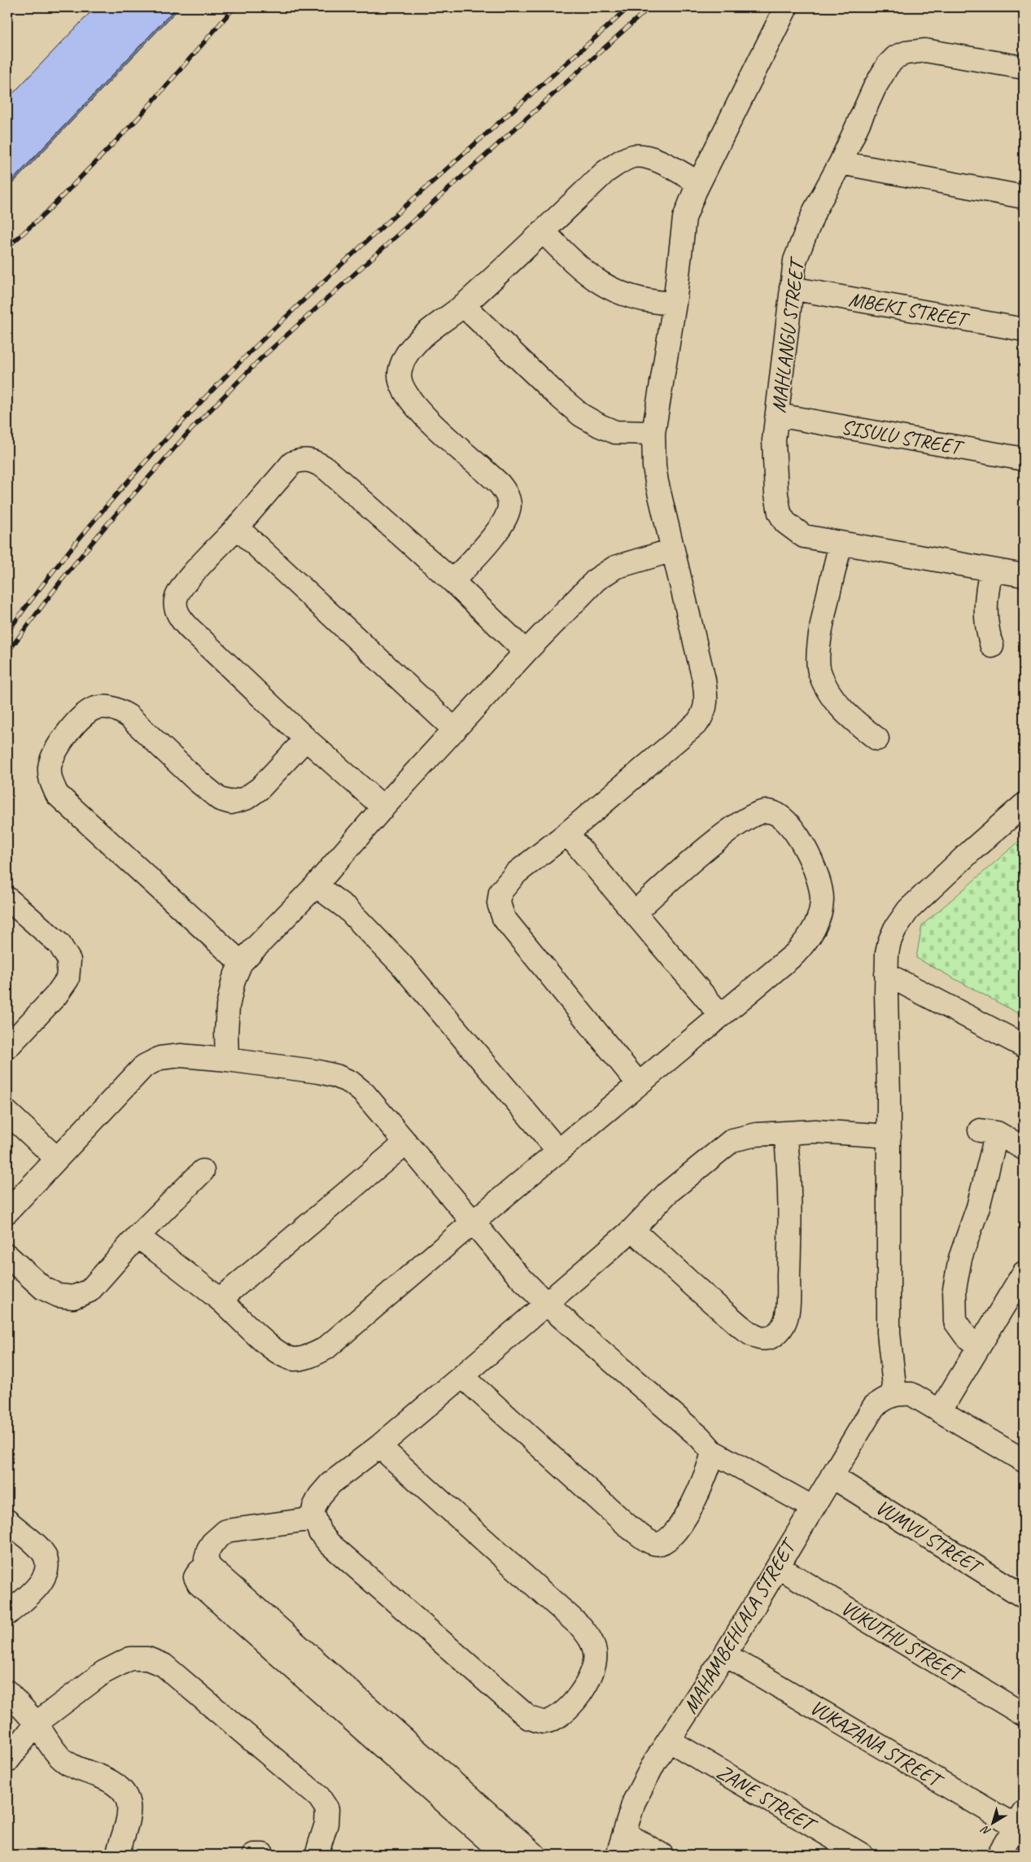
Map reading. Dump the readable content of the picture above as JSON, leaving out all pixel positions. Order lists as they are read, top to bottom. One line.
{"streets":{"street":["MBEKI STREET","MAHLANGU STREET","SISULU STREET","VUMVU STREET","MAHAMBEHLALA STREET","VUKUTHU STREET","VUKAZANA STREET","ZANE STREET"]},"crossings":[["MBEKI STREET","MAHLANGU STREET"],["MAHLANGU STREET","SISULU STREET"],["VUMVU STREET","MAHAMBEHLALA STREET"],["MAHAMBEHLALA STREET","VUKUTHU STREET"],["MAHAMBEHLALA STREET","VUKAZANA STREET"],["MAHAMBEHLALA STREET","ZANE STREET"]],"north":"bottom left"}
